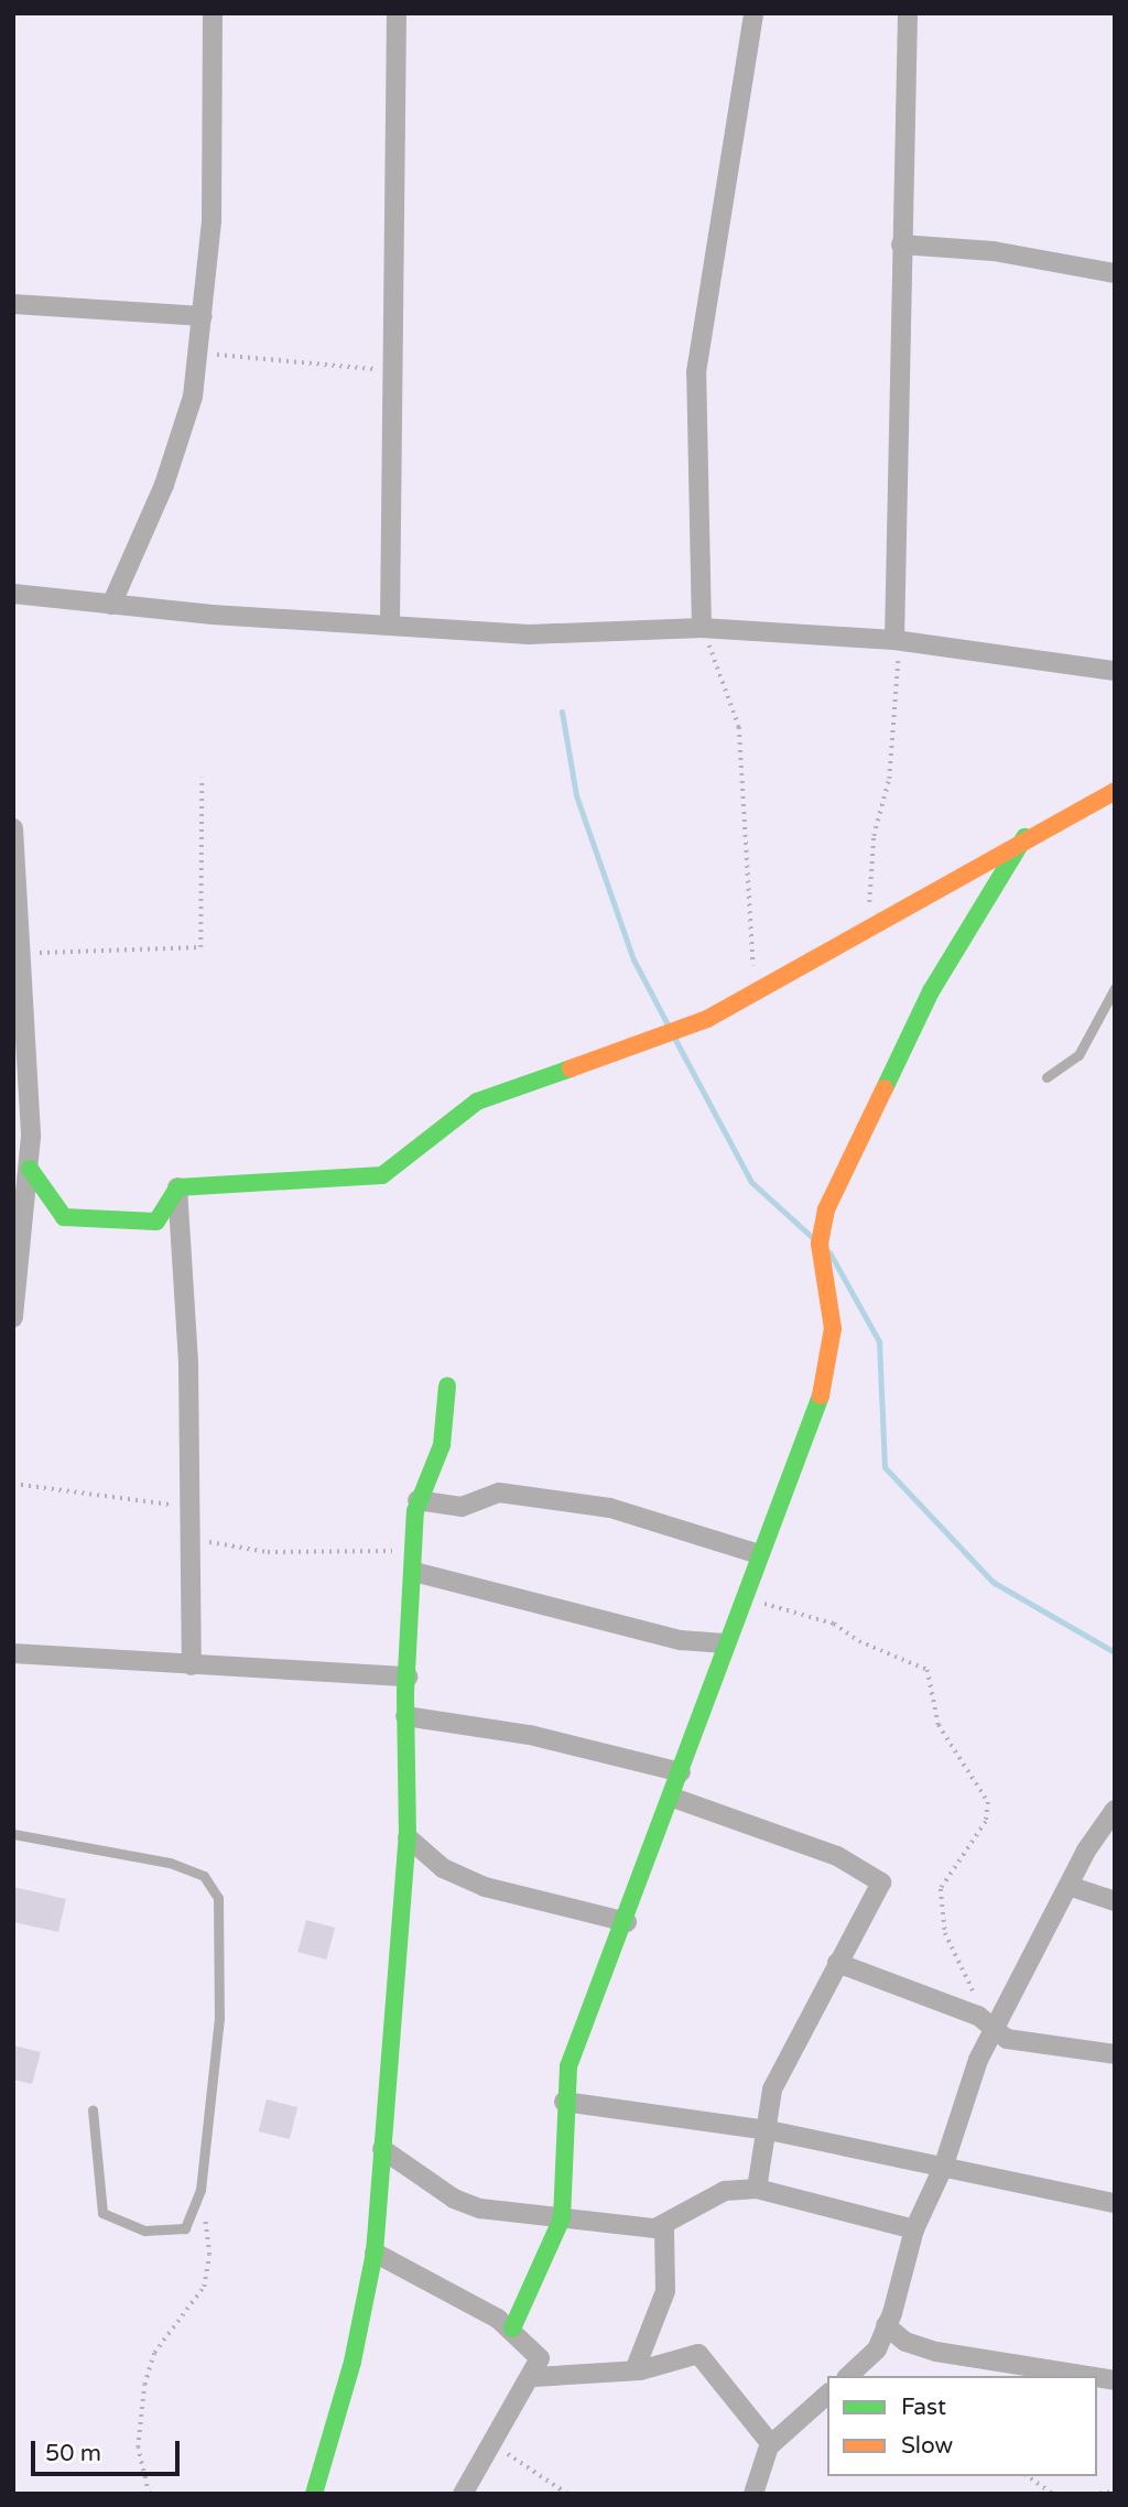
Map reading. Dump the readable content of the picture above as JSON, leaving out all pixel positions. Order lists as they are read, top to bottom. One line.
{"legend":["Fast","Slow"],"scale_bar":"50 m"}
